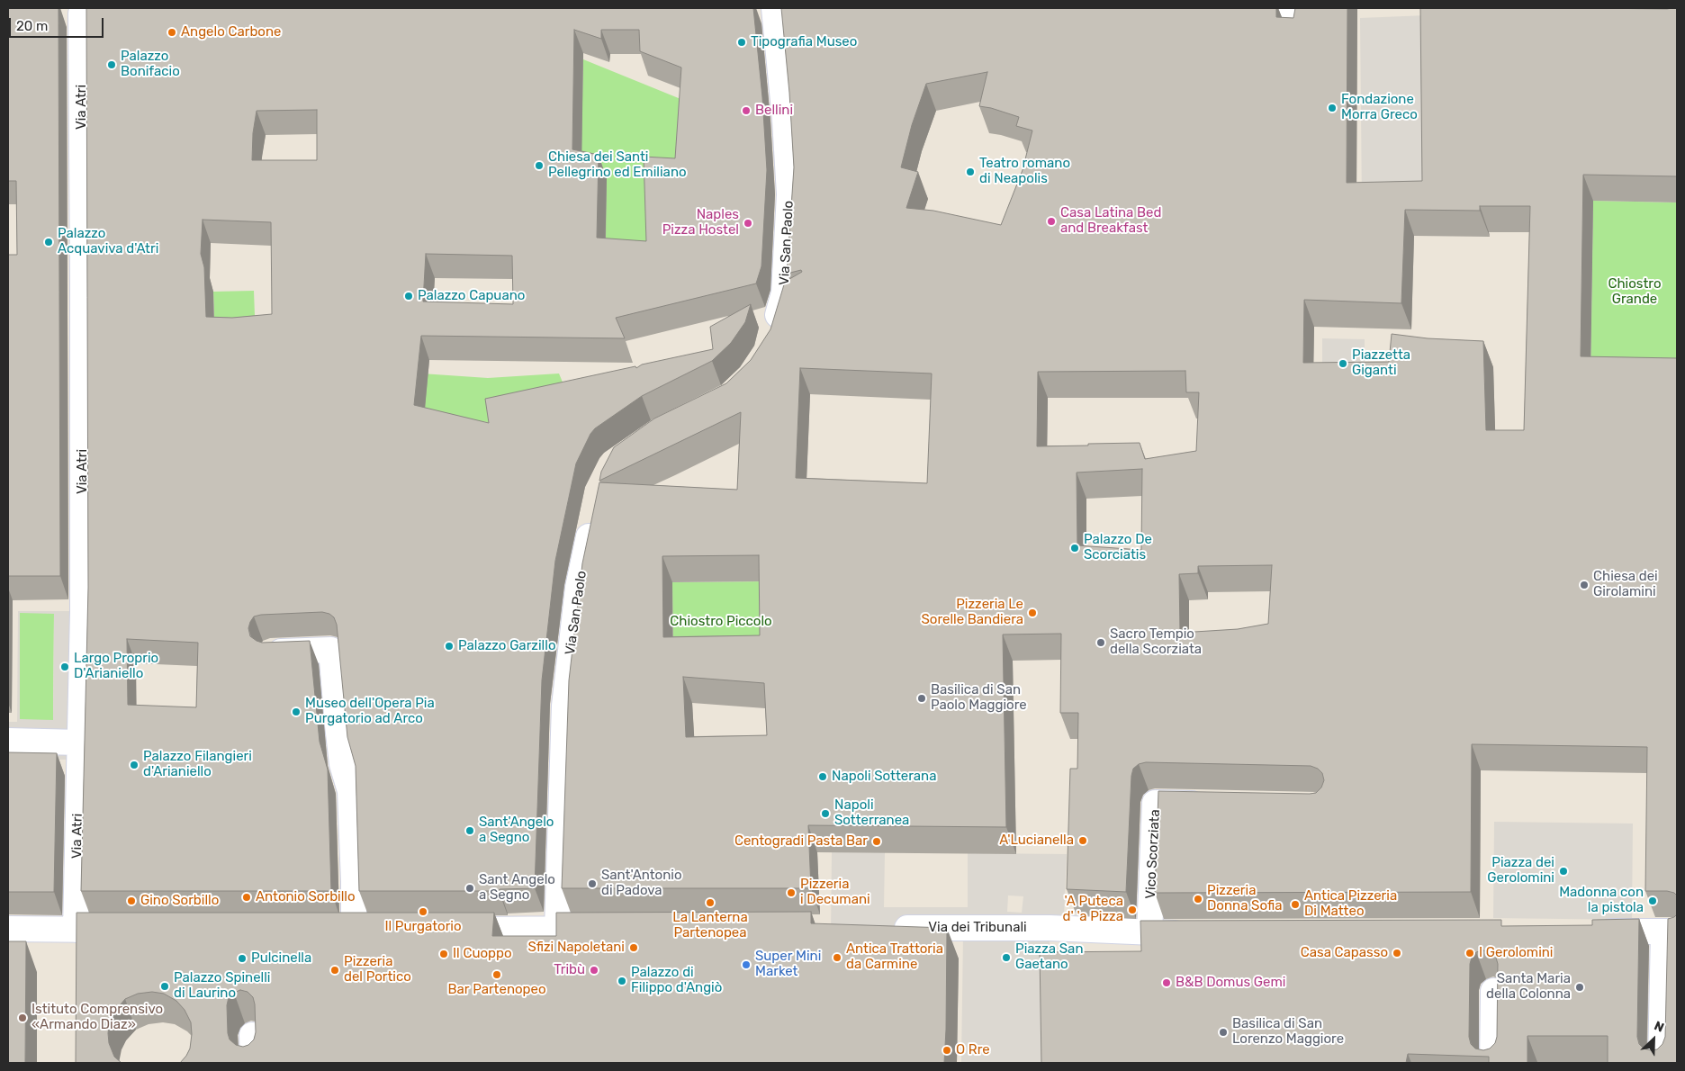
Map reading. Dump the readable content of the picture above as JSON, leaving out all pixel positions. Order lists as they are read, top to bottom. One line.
{"streets":{"street":["Via Atri","Via San Paolo","Vico Scorziata","Via dei Tribunali"]},"crossings":[["Vico Scorziata","Via dei Tribunali"]],"parks":["Chiostro Grande","Chiostro Piccolo"],"places":["Angelo Carbone","Tipografia Museo","Palazzo Bonifacio","Fondazione Morra Greco","Bellini","Chiesa dei Santi Pellegrino ed Emiliano","Teatro romano di Neapolis","Casa Latina Bed and Breakfast","Naples Pizza Hostel","Palazzo Acquaviva d'Atri","Palazzo Capuano","Piazzetta Giganti","Palazzo De Scorciatis","Chiesa dei Girolamini","Pizzeria Le Sorelle Bandiera","Sacro Tempio della Scorziata","Palazzo Garzillo","Largo Proprio D'Arianiello","Basilica di San Paolo Maggiore","Museo dell'Opera Pia Purgatorio ad Arco","Palazzo Filangieri d'Arianiello","Napoli Sotterana","Napoli Sotterranea","Sant'Angelo a Segno","A'Lucianella","Centogradi Pasta Bar","Piazza dei Gerolomini","Sant'Antonio di Padova","Sant Angelo a Segno","Pizzeria i Decumani","Antonio Sorbillo","Pizzeria Donna Sofia","Gino Sorbillo","Madonna con la pistola","La Lanterna Partenopea","Antica Pizzeria Di Matteo","'A Puteca d' 'a Pizza","Il Purgatorio","Sfizi Napoletani","Casa Capasso","I Gerolomini","Il Cuoppo","Antica Trattoria da Carmine","Piazza San Gaetano","Pulcinella","Super Mini Market","Pizzeria del Portico","Tribù","Bar Partenopeo","Palazzo di Filippo d'Angiò","B&B Domus Gemi","Palazzo Spinelli di Laurino","Santa Maria della Colonna","Istituto Comprensivo «Armando Diaz»","Basilica di San Lorenzo Maggiore","O Rre"],"scale_bar":"20 m","north":"top right"}
